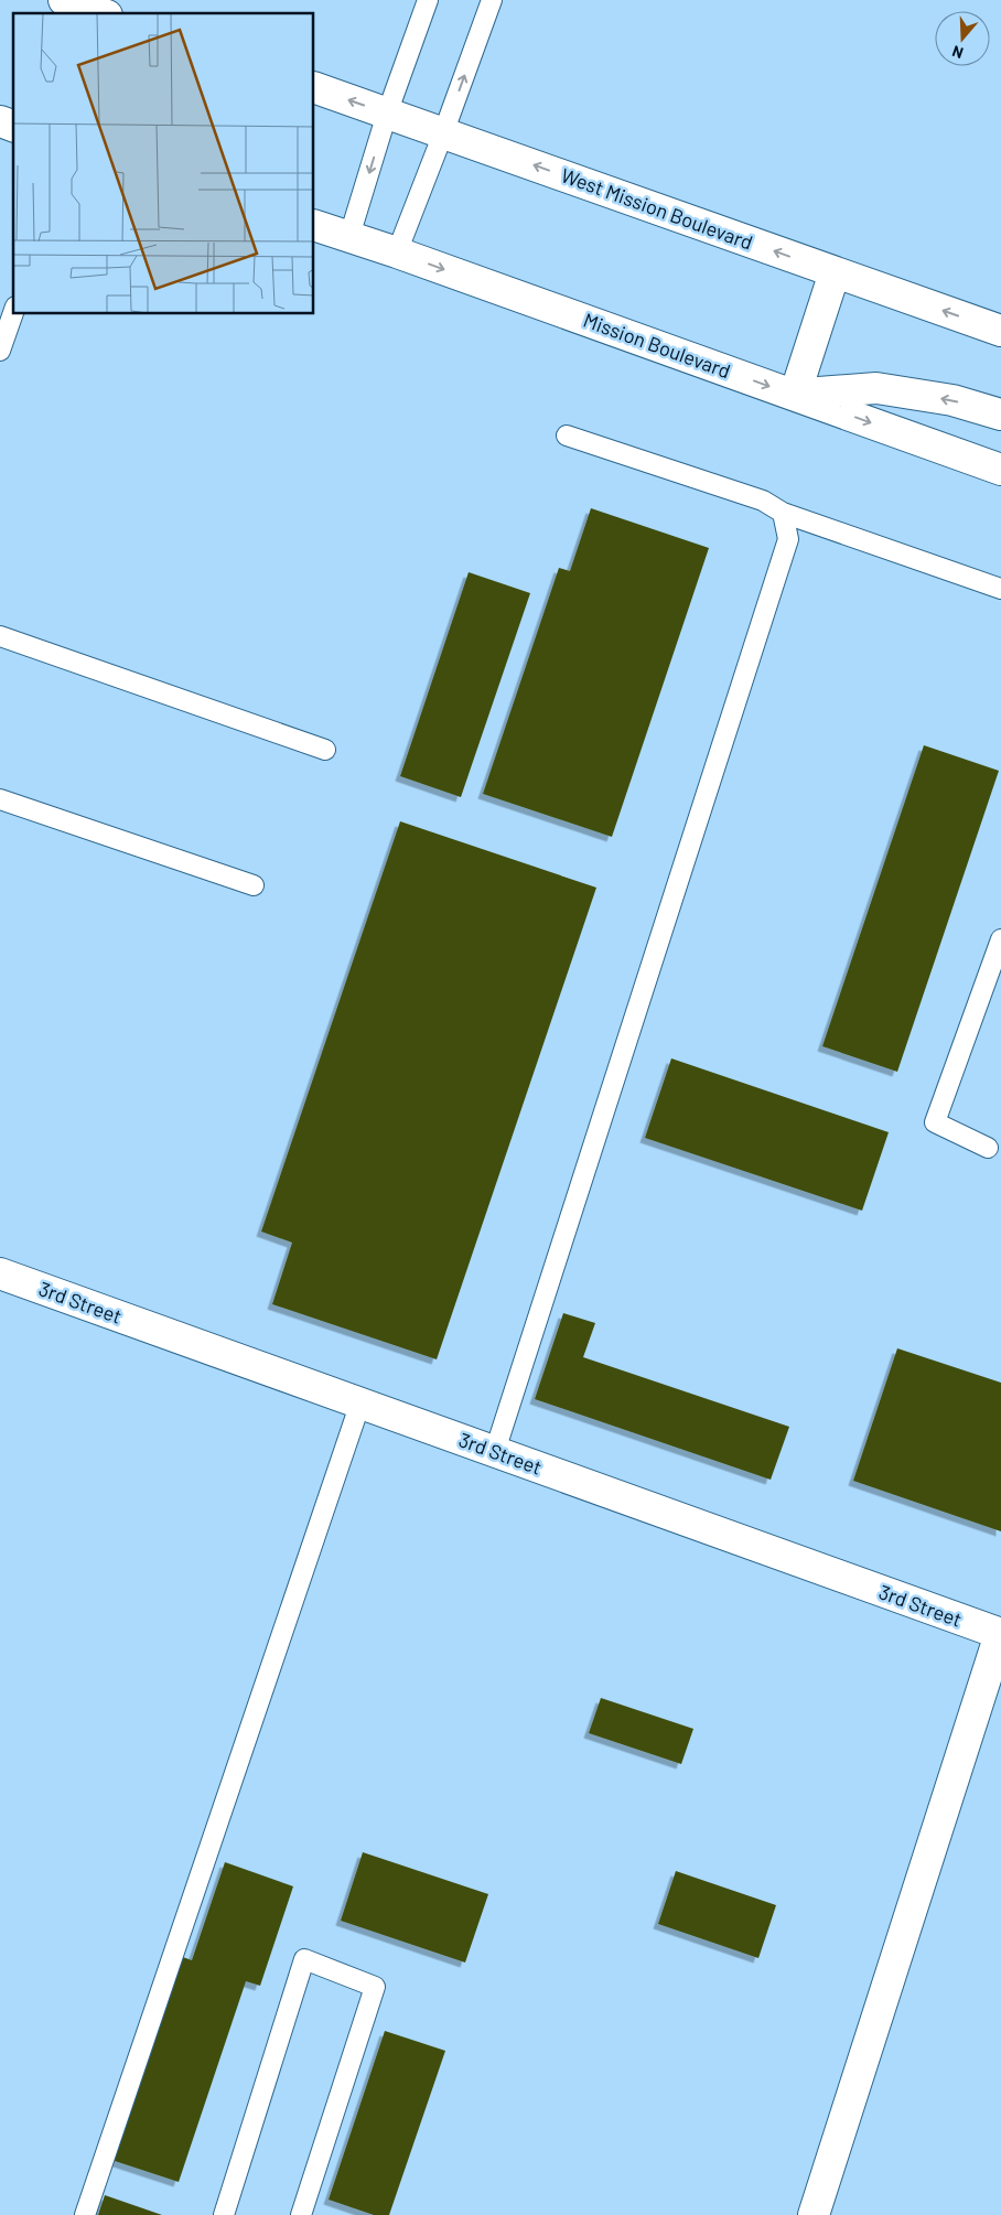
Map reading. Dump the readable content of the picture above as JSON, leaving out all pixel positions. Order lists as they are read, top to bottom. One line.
{"streets":{"main road":["West Mission Boulevard","Mission Boulevard","3rd Street"]},"one_way":["West Mission Boulevard"],"north":"bottom"}
